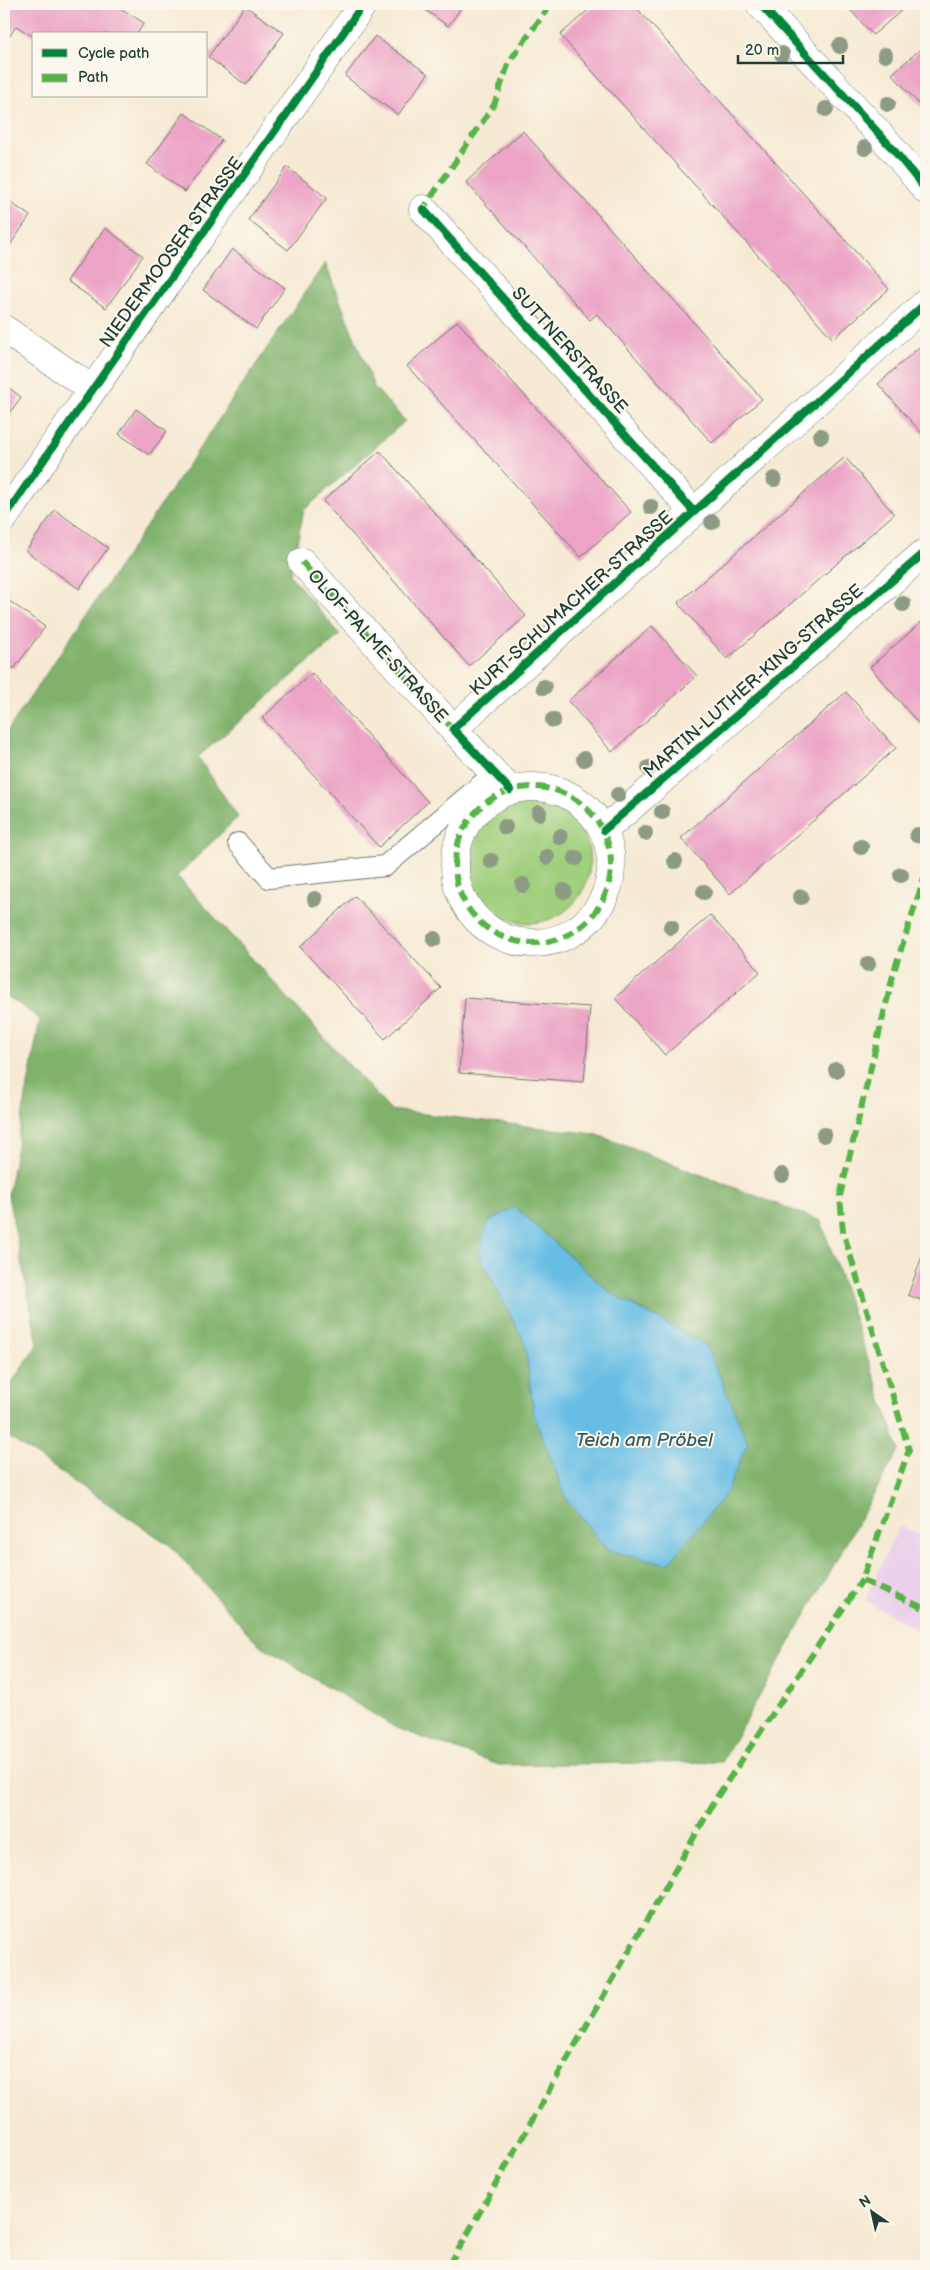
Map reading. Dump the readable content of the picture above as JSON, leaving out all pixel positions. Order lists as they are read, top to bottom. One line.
{"streets":{"street":["NIEDERMOOSER STRASSE","SUTTNERSTRASSE","KURT-SCHUMACHER-STRASSE","OLOF-PALME-STRASSE","MARTIN-LUTHER-KING-STRASSE"]},"crossings":[["SUTTNERSTRASSE","KURT-SCHUMACHER-STRASSE"],["KURT-SCHUMACHER-STRASSE","OLOF-PALME-STRASSE"]],"water":["Teich am Pröbel"],"legend":["Cycle path","Path"],"scale_bar":"20 m","north":"top left"}
